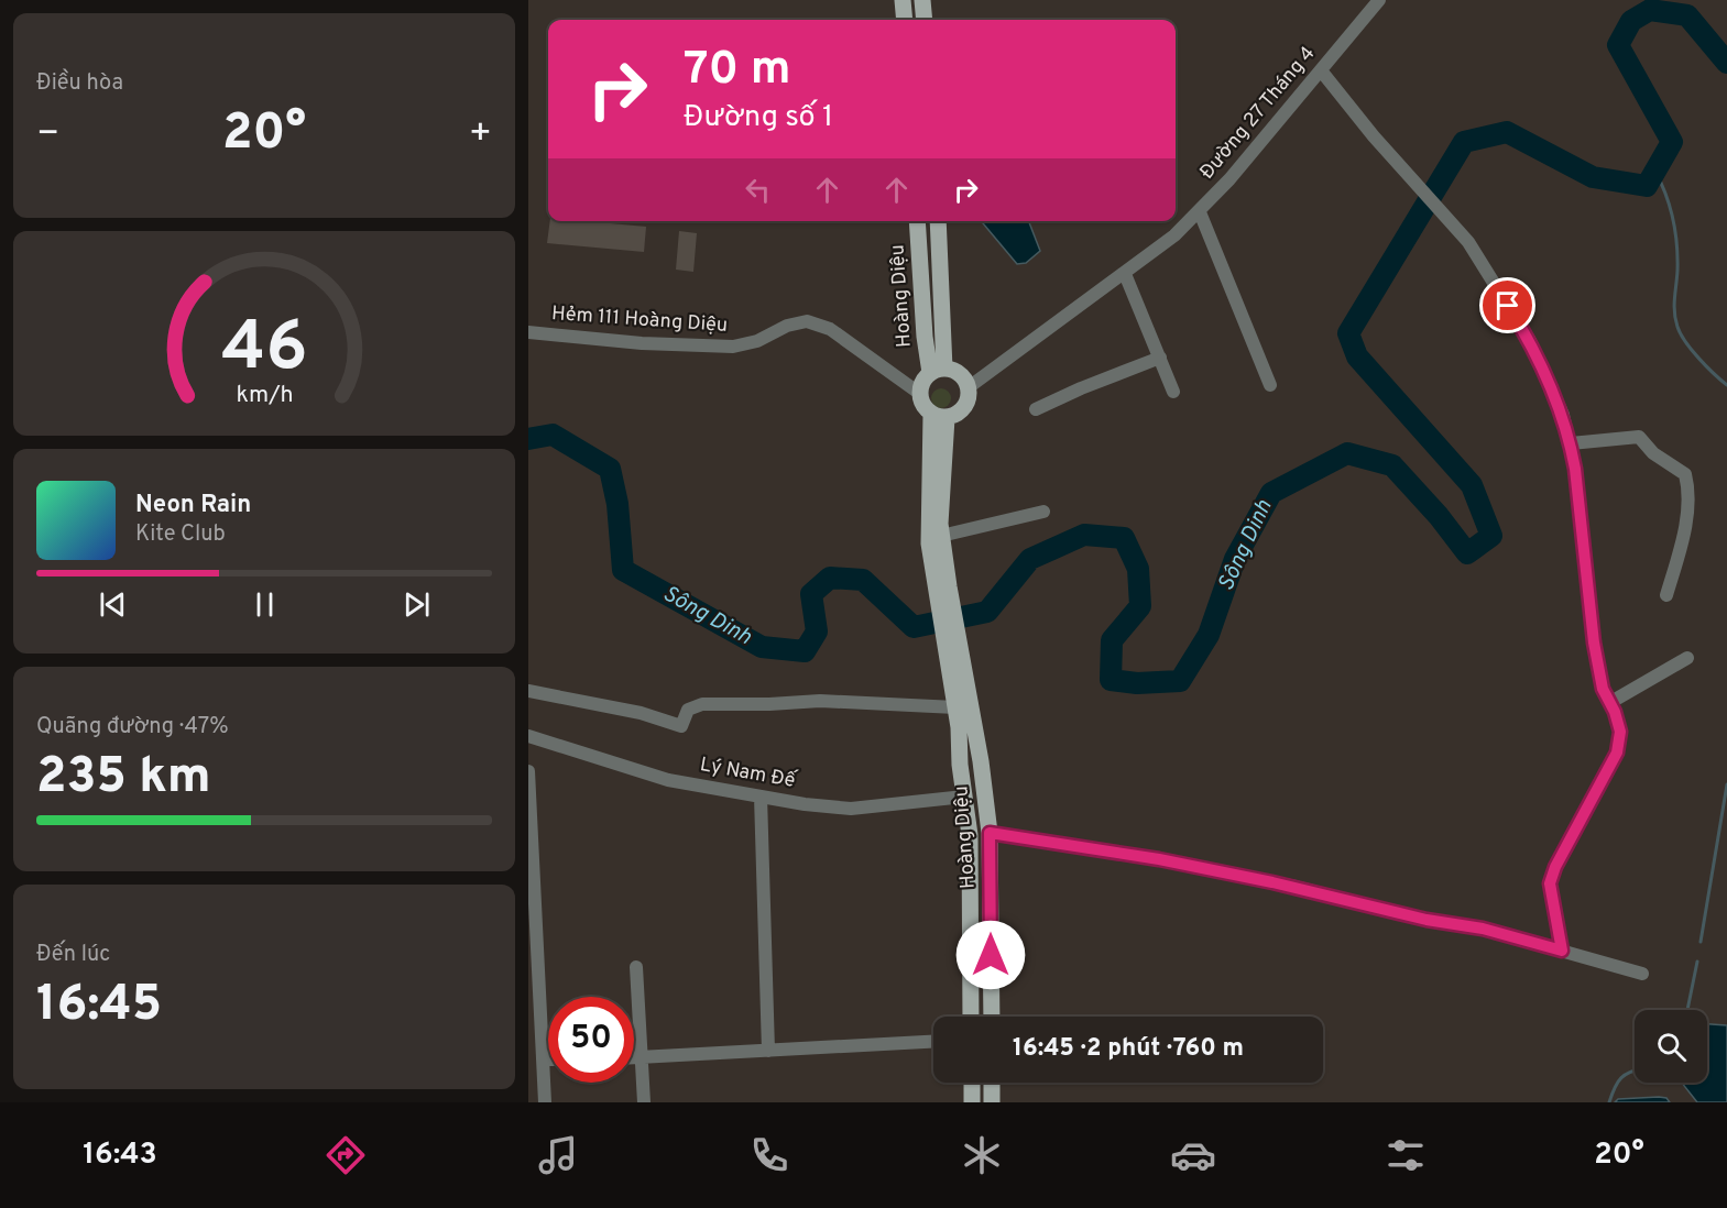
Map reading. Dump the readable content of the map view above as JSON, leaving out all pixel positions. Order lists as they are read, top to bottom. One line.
{"streets":{"main road":["Hoàng Diệu"],"street":["Đường 27 Tháng 4","Hẻm 111 Hoàng Diệu","Lý Nam Đế"]},"crossings":[["Đường 27 Tháng 4","Hoàng Diệu"],["Đường 27 Tháng 4","Hẻm 111 Hoàng Diệu"],["Hoàng Diệu","Hẻm 111 Hoàng Diệu"],["Hoàng Diệu","Lý Nam Đế"]],"water":["Sông Dinh"],"page":{"tile":["Điều hòa",["Quãng đường · 47%","235 km"],["Đến lúc","16:45"]],"turn":["70 m","Đường số 1"],"heat":["−","20°","+"],"song":["Neon Rain","Kite Club"],"limit":"50","trip":"16:45 · 2 phút · 760 m","tabs":["16:43","20°"],"gauge":["46","km/h"]}}
